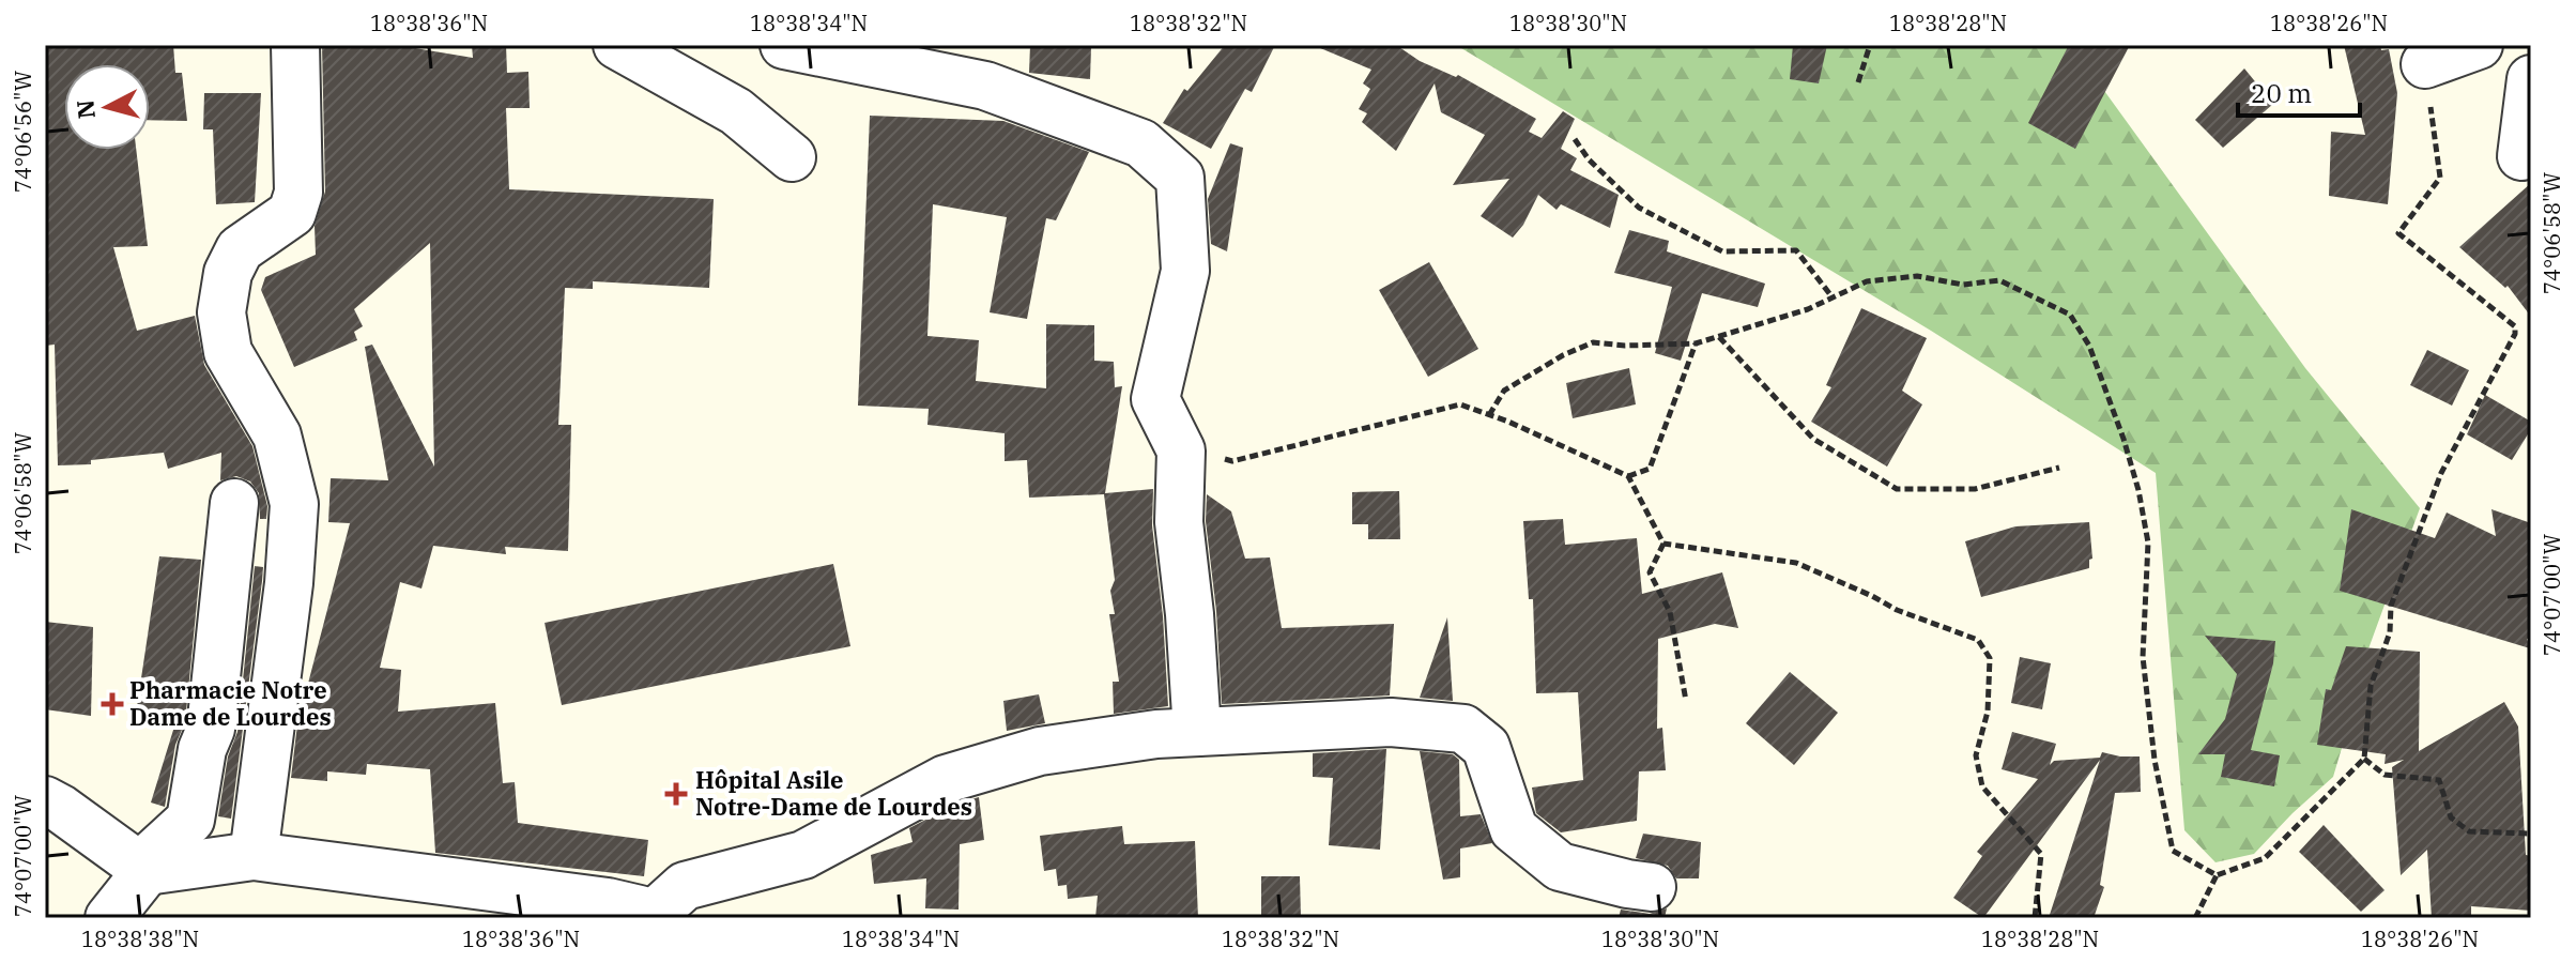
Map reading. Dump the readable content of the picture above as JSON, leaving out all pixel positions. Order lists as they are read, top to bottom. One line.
{"places":{"health":["Pharmacie Notre Dame de Lourdes","Hôpital Asile Notre-Dame de Lourdes"]},"scale_bar":"20 m","north":"left","coordinates":["18°38'36\"N","18°38'34\"N","18°38'32\"N","18°38'30\"N","18°38'28\"N","18°38'26\"N","74°06'56\"W","74°06'58\"W","74°07'00\"W","18°38'38\"N"]}
